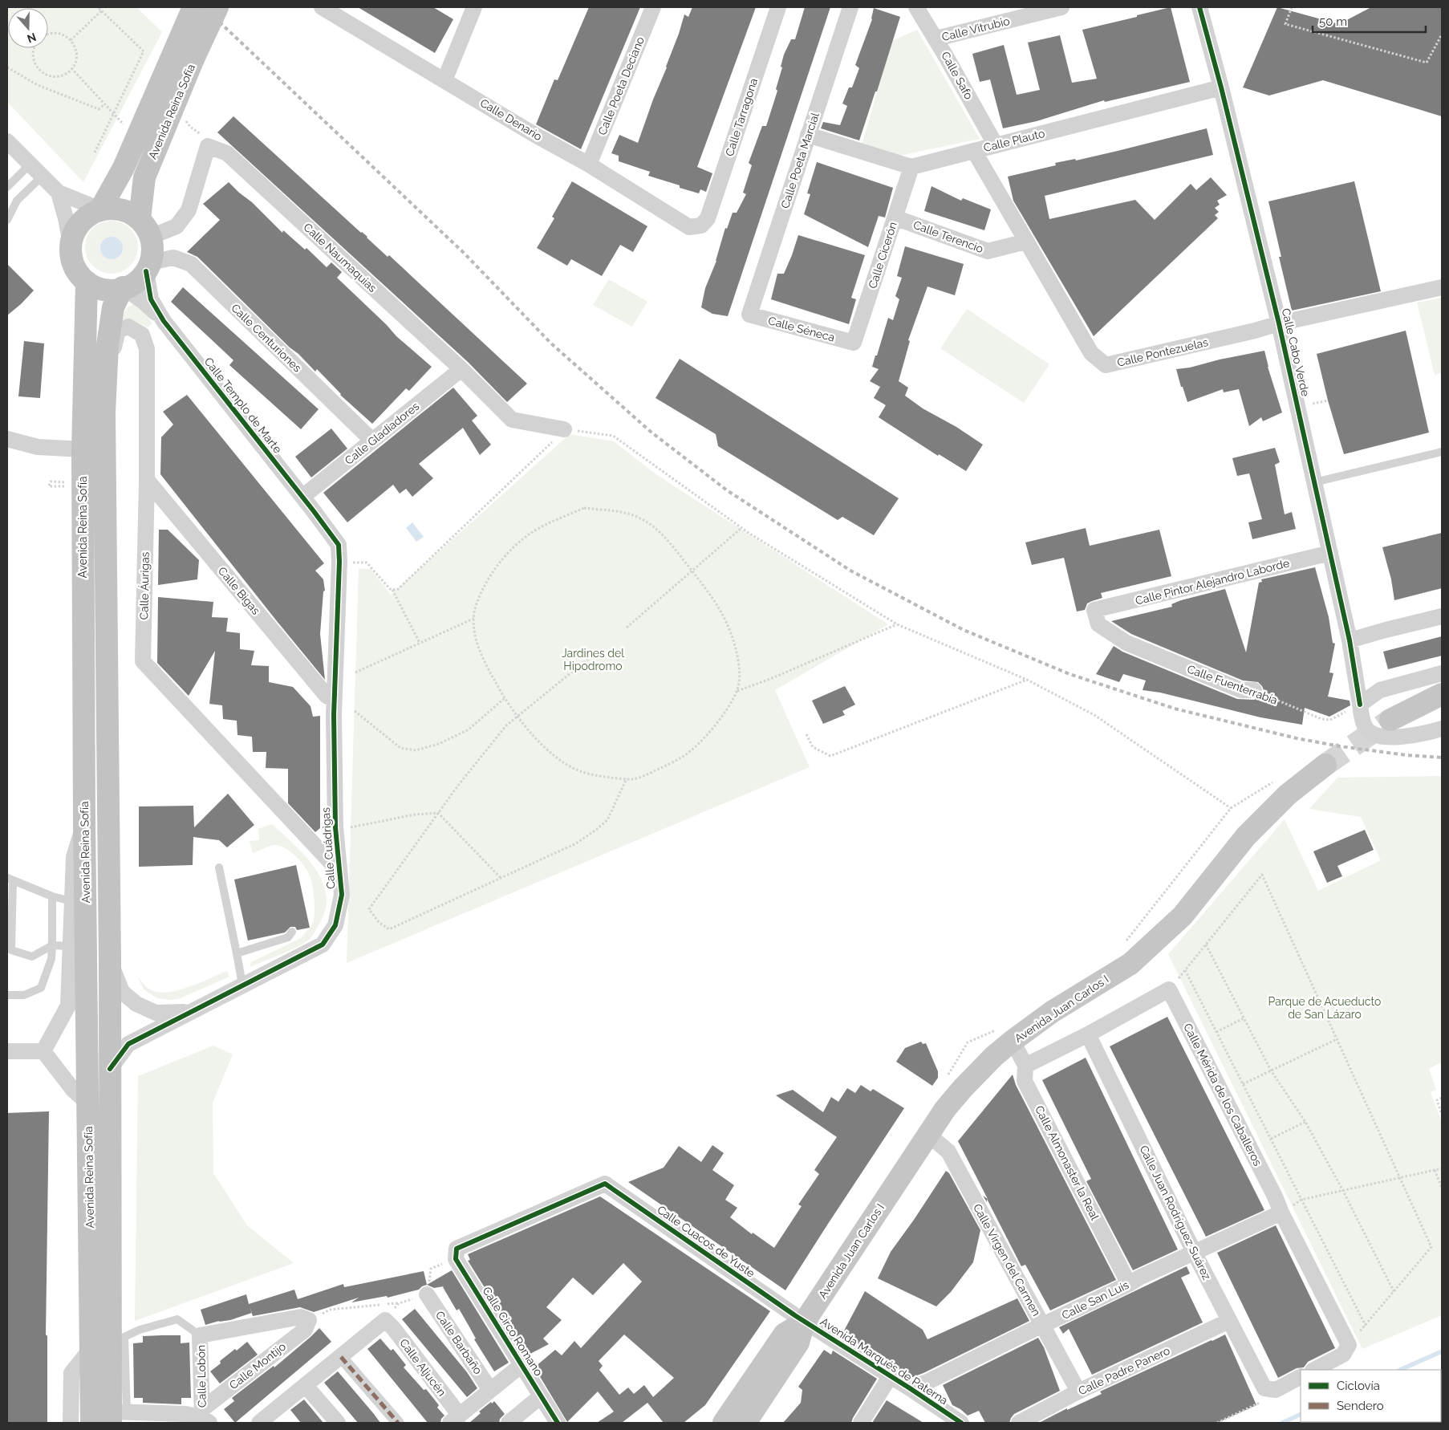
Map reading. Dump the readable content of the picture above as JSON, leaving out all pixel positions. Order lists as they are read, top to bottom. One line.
{"streets":{"highway":["Avenida Reina Sofía"],"main road":["Avenida Juan Carlos I"],"street":["Calle Vitrubio","Calle Safo","Calle Poeta Deciano","Calle Tarragona","Calle Denario","Calle Plauto","Calle Poeta Marcial","Calle Terencio","Calle Cicerón","Calle Naumaquias","Calle Séneca","Calle Centuriones","Calle Pontezuelas","Calle Cabo Verde","Calle Templo de Marte","Calle Gladiadores","Calle Pintor Alejandro Laborde","Calle Áurigas","Calle Bigas","Calle Fuenterrabía","Calle Cuádrigas","Calle Mérida de los Caballeros","Calle Almonaster la Real","Calle Juan Rodríguez Suárez","Calle Cuacos de Yuste","Calle Virgen del Carmen","Calle San Luis","Calle Circo Romano","Calle Barbaño","Avenida Marqués de Paterna","Calle Montijo","Calle Aljucén","Calle Padre Panero","Calle Lobón"]},"crossings":[["Calle Vitrubio","Calle Safo"],["Calle Safo","Calle Plauto"],["Calle Poeta Deciano","Calle Denario"],["Avenida Reina Sofía","Calle Naumaquias"],["Avenida Reina Sofía","Calle Centuriones"],["Avenida Reina Sofía","Calle Templo de Marte"],["Avenida Reina Sofía","Calle Áurigas"],["Avenida Reina Sofía","Calle Cuádrigas"],["Avenida Reina Sofía","Calle Lobón"],["Calle Tarragona","Calle Denario"],["Calle Plauto","Calle Cicerón"],["Calle Plauto","Calle Pontezuelas"],["Calle Plauto","Calle Cabo Verde"],["Calle Poeta Marcial","Calle Séneca"],["Calle Terencio","Calle Cicerón"],["Calle Terencio","Calle Pontezuelas"],["Calle Cicerón","Calle Séneca"],["Calle Naumaquias","Calle Centuriones"],["Calle Naumaquias","Calle Templo de Marte"],["Calle Naumaquias","Calle Gladiadores"],["Calle Centuriones","Calle Templo de Marte"],["Calle Centuriones","Calle Gladiadores"],["Calle Pontezuelas","Calle Cabo Verde"],["Calle Cabo Verde","Calle Pintor Alejandro Laborde"],["Calle Cabo Verde","Calle Fuenterrabía"],["Calle Templo de Marte","Calle Gladiadores"],["Calle Templo de Marte","Calle Cuádrigas"],["Calle Pintor Alejandro Laborde","Calle Fuenterrabía"],["Calle Áurigas","Calle Bigas"],["Calle Áurigas","Calle Cuádrigas"],["Calle Bigas","Calle Cuádrigas"],["Avenida Juan Carlos I","Calle Almonaster la Real"],["Avenida Juan Carlos I","Calle Cuacos de Yuste"],["Avenida Juan Carlos I","Calle Virgen del Carmen"],["Avenida Juan Carlos I","Avenida Marqués de Paterna"],["Calle Mérida de los Caballeros","Calle San Luis"],["Calle Almonaster la Real","Calle San Luis"],["Calle Juan Rodríguez Suárez","Calle San Luis"],["Calle Juan Rodríguez Suárez","Calle Padre Panero"],["Calle Cuacos de Yuste","Calle Circo Romano"],["Calle Cuacos de Yuste","Avenida Marqués de Paterna"],["Calle Virgen del Carmen","Calle San Luis"],["Calle Virgen del Carmen","Calle Padre Panero"],["Calle San Luis","Avenida Marqués de Paterna"],["Calle Montijo","Calle Lobón"]],"parks":["Jardines del Hipodromo","Parque de Acueducto de San Lázaro"],"legend":["Ciclovía","Sendero"],"scale_bar":"50 m","north":"bottom"}
